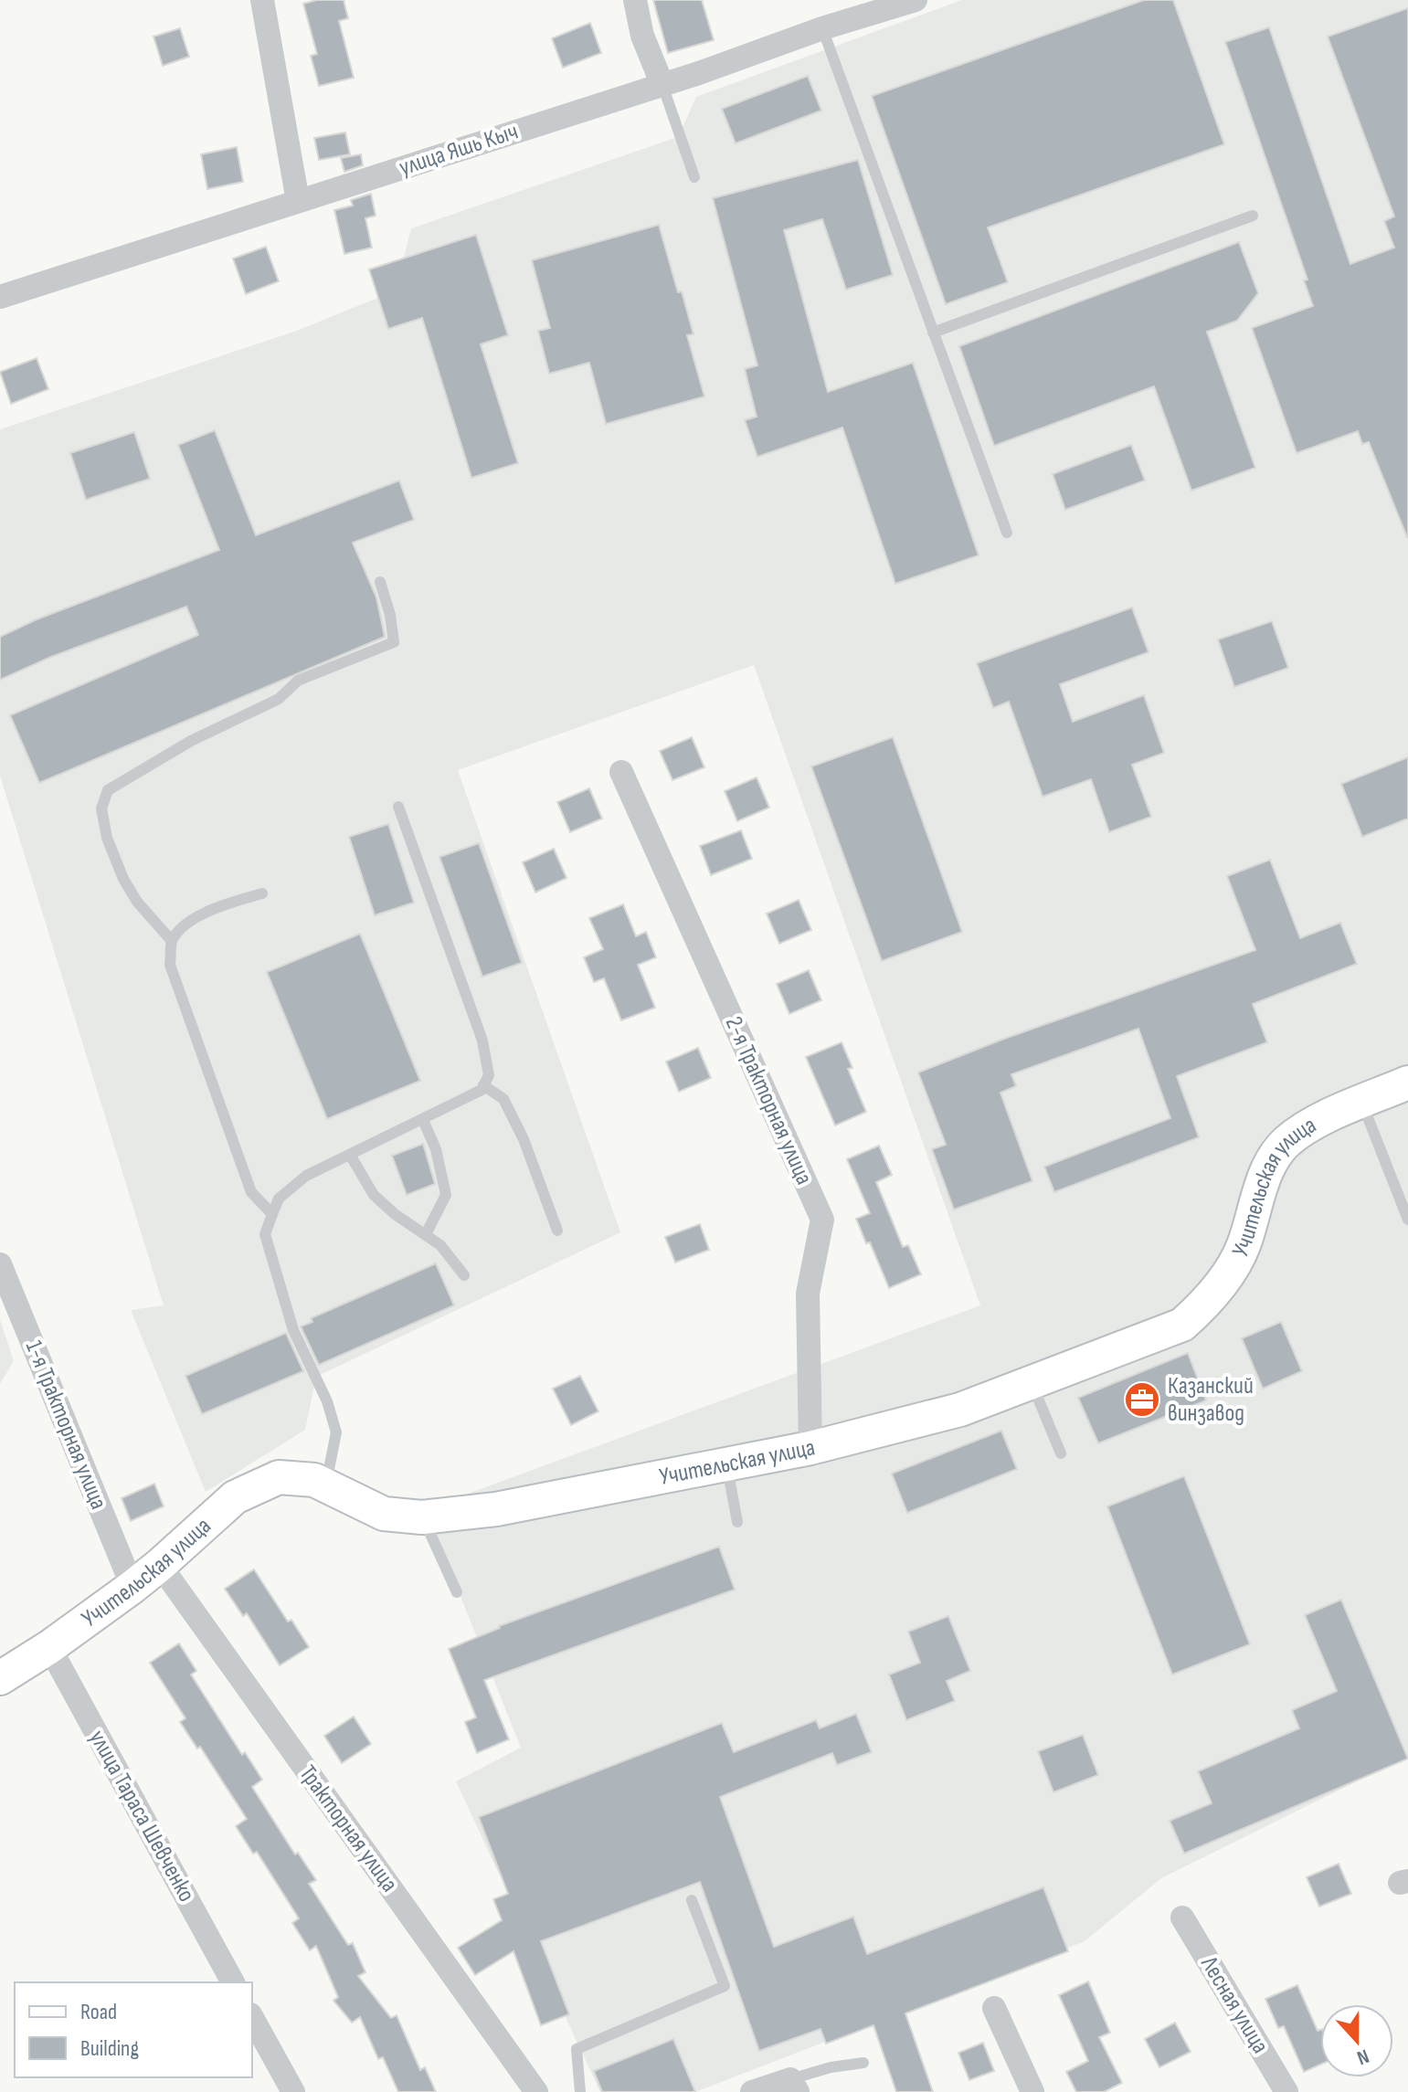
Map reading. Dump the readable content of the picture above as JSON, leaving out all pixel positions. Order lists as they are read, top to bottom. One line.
{"streets":{"street":["улица Яшь Кыч","2-я Тракторная улица","Учительская улица","1-я Тракторная улица","улица Тараса Шевченко","Тракторная улица","Лесная улица"]},"crossings":[["2-я Тракторная улица","Учительская улица"],["Учительская улица","1-я Тракторная улица"],["Учительская улица","улица Тараса Шевченко"],["Учительская улица","Тракторная улица"]],"places":{"office":["Казанский винзавод"]},"legend":["Road","Building"],"north":"bottom"}
